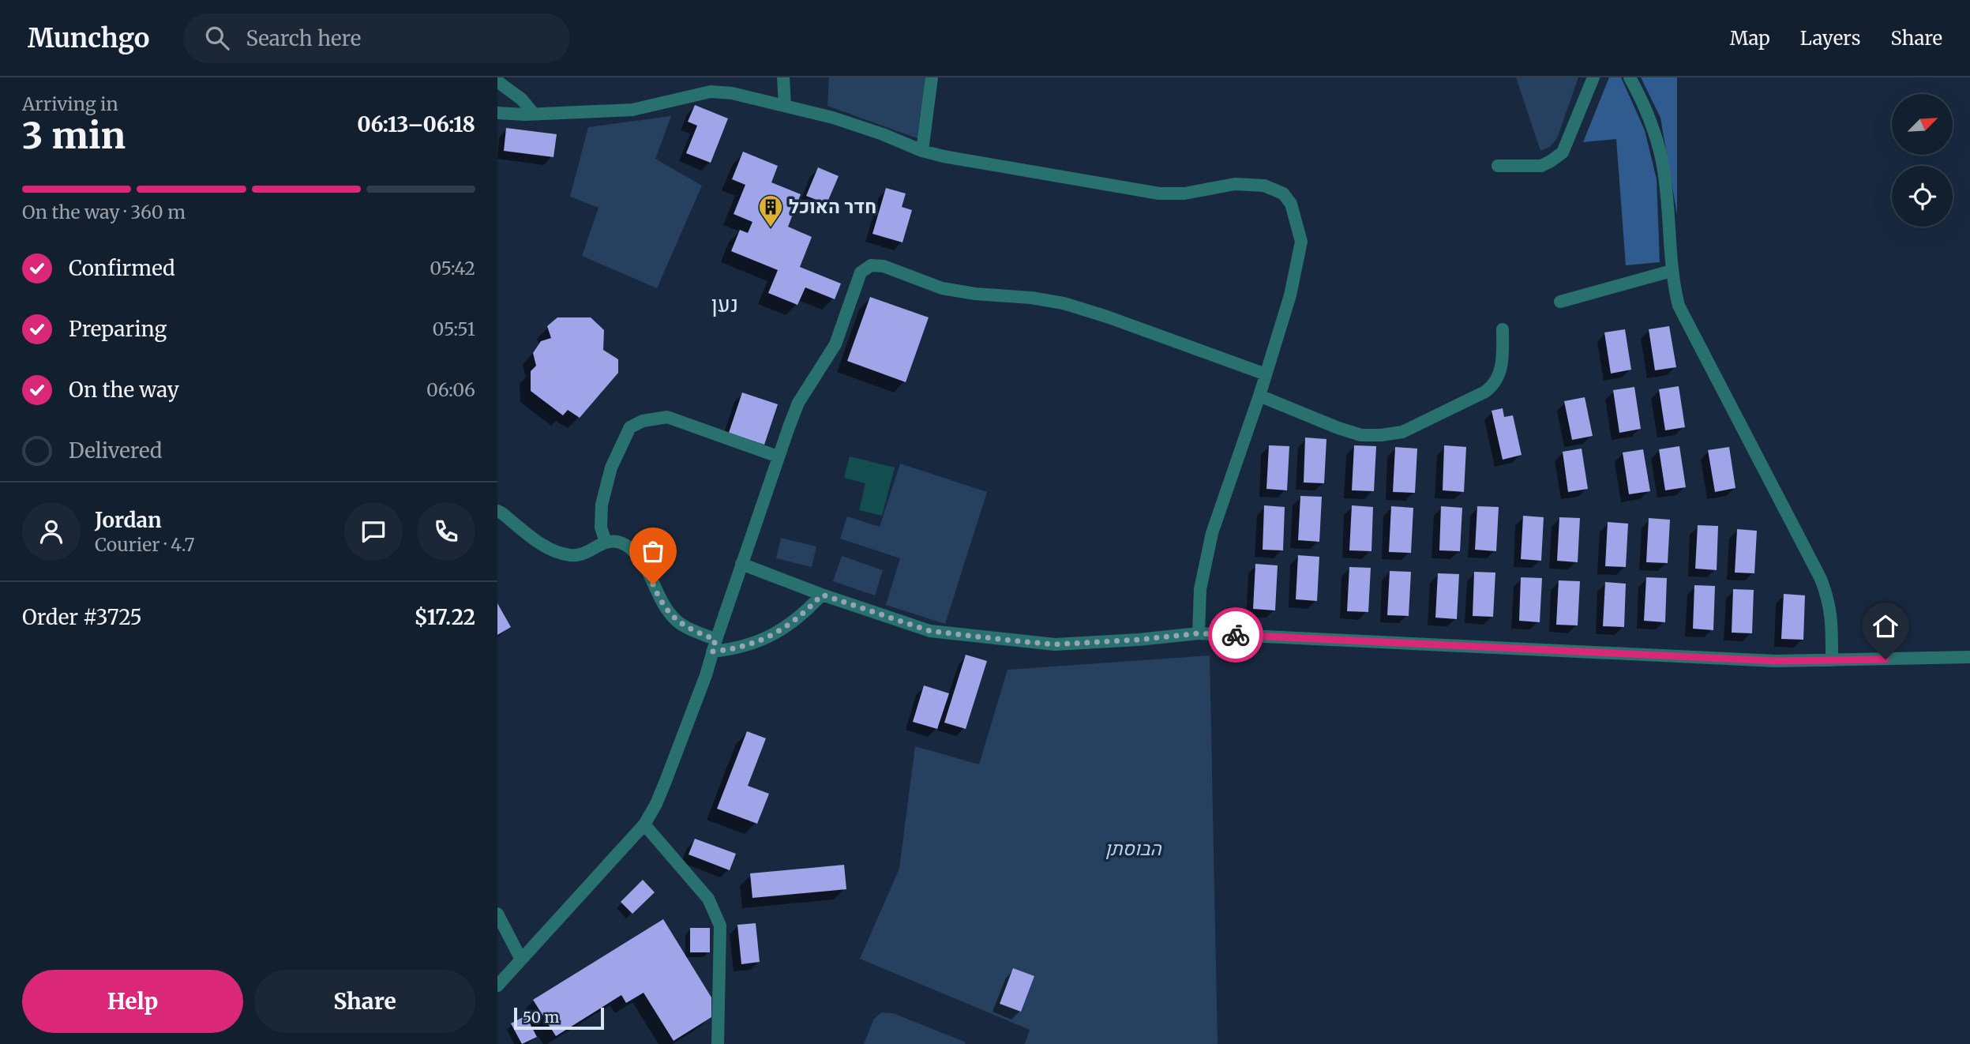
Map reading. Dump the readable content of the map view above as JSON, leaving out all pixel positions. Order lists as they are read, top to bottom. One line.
{"districts":["נען"],"parks":["הבוסתן"],"places":{"building":["חדר האוכל"]},"scale_bar":"50 m","north":"top right","page":{"header":"Munchgo","search":"Search here","nav":["Map","Layers","Share"],"heading":["3 min","Arriving in","06:13–06:18"],"panel":["Jordan","Courier · 4.7","Order #3725","$17.22"],"bar":"On the way · 360 m","list":[["Confirmed","05:42"],["Preparing","05:51"],["On the way","06:06"],"Delivered"],"buttons":["Help","Share"],"scale":"50 m"}}
